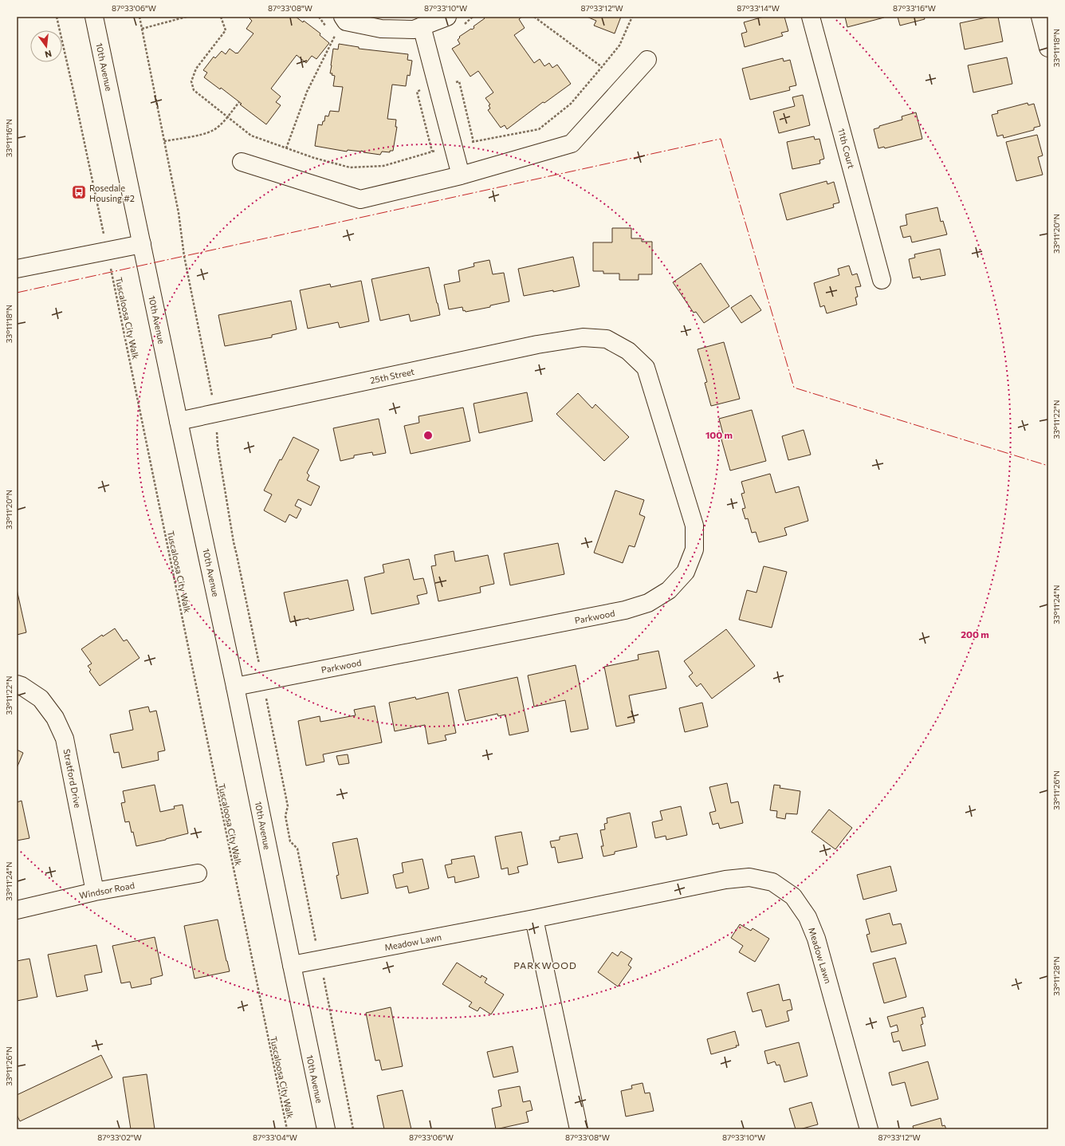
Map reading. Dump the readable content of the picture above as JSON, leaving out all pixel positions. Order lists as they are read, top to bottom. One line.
{"streets":{"street":["10th Avenue","11th Court","25th Street","Parkwood","Stratford Drive","Windsor Road","Meadow Lawn"],"path":["Tuscaloosa City Walk"]},"crossings":[["10th Avenue","25th Street"],["10th Avenue","Parkwood"],["10th Avenue","Meadow Lawn"],["25th Street","Parkwood"],["Stratford Drive","Windsor Road"]],"districts":["PARKWOOD"],"places":{"bus stop":["Rosedale Housing #2"]},"north":"bottom","coordinates":["87°33'06\"W","87°33'08\"W","87°33'10\"W","87°33'12\"W","87°33'14\"W","87°33'16\"W","33°11'18\"N","33°11'16\"N","33°11'20\"N","33°11'22\"N","33°11'24\"N","33°11'26\"N","33°11'28\"N","87°33'02\"W","87°33'04\"W"],"rings":["100 m","200 m"]}
